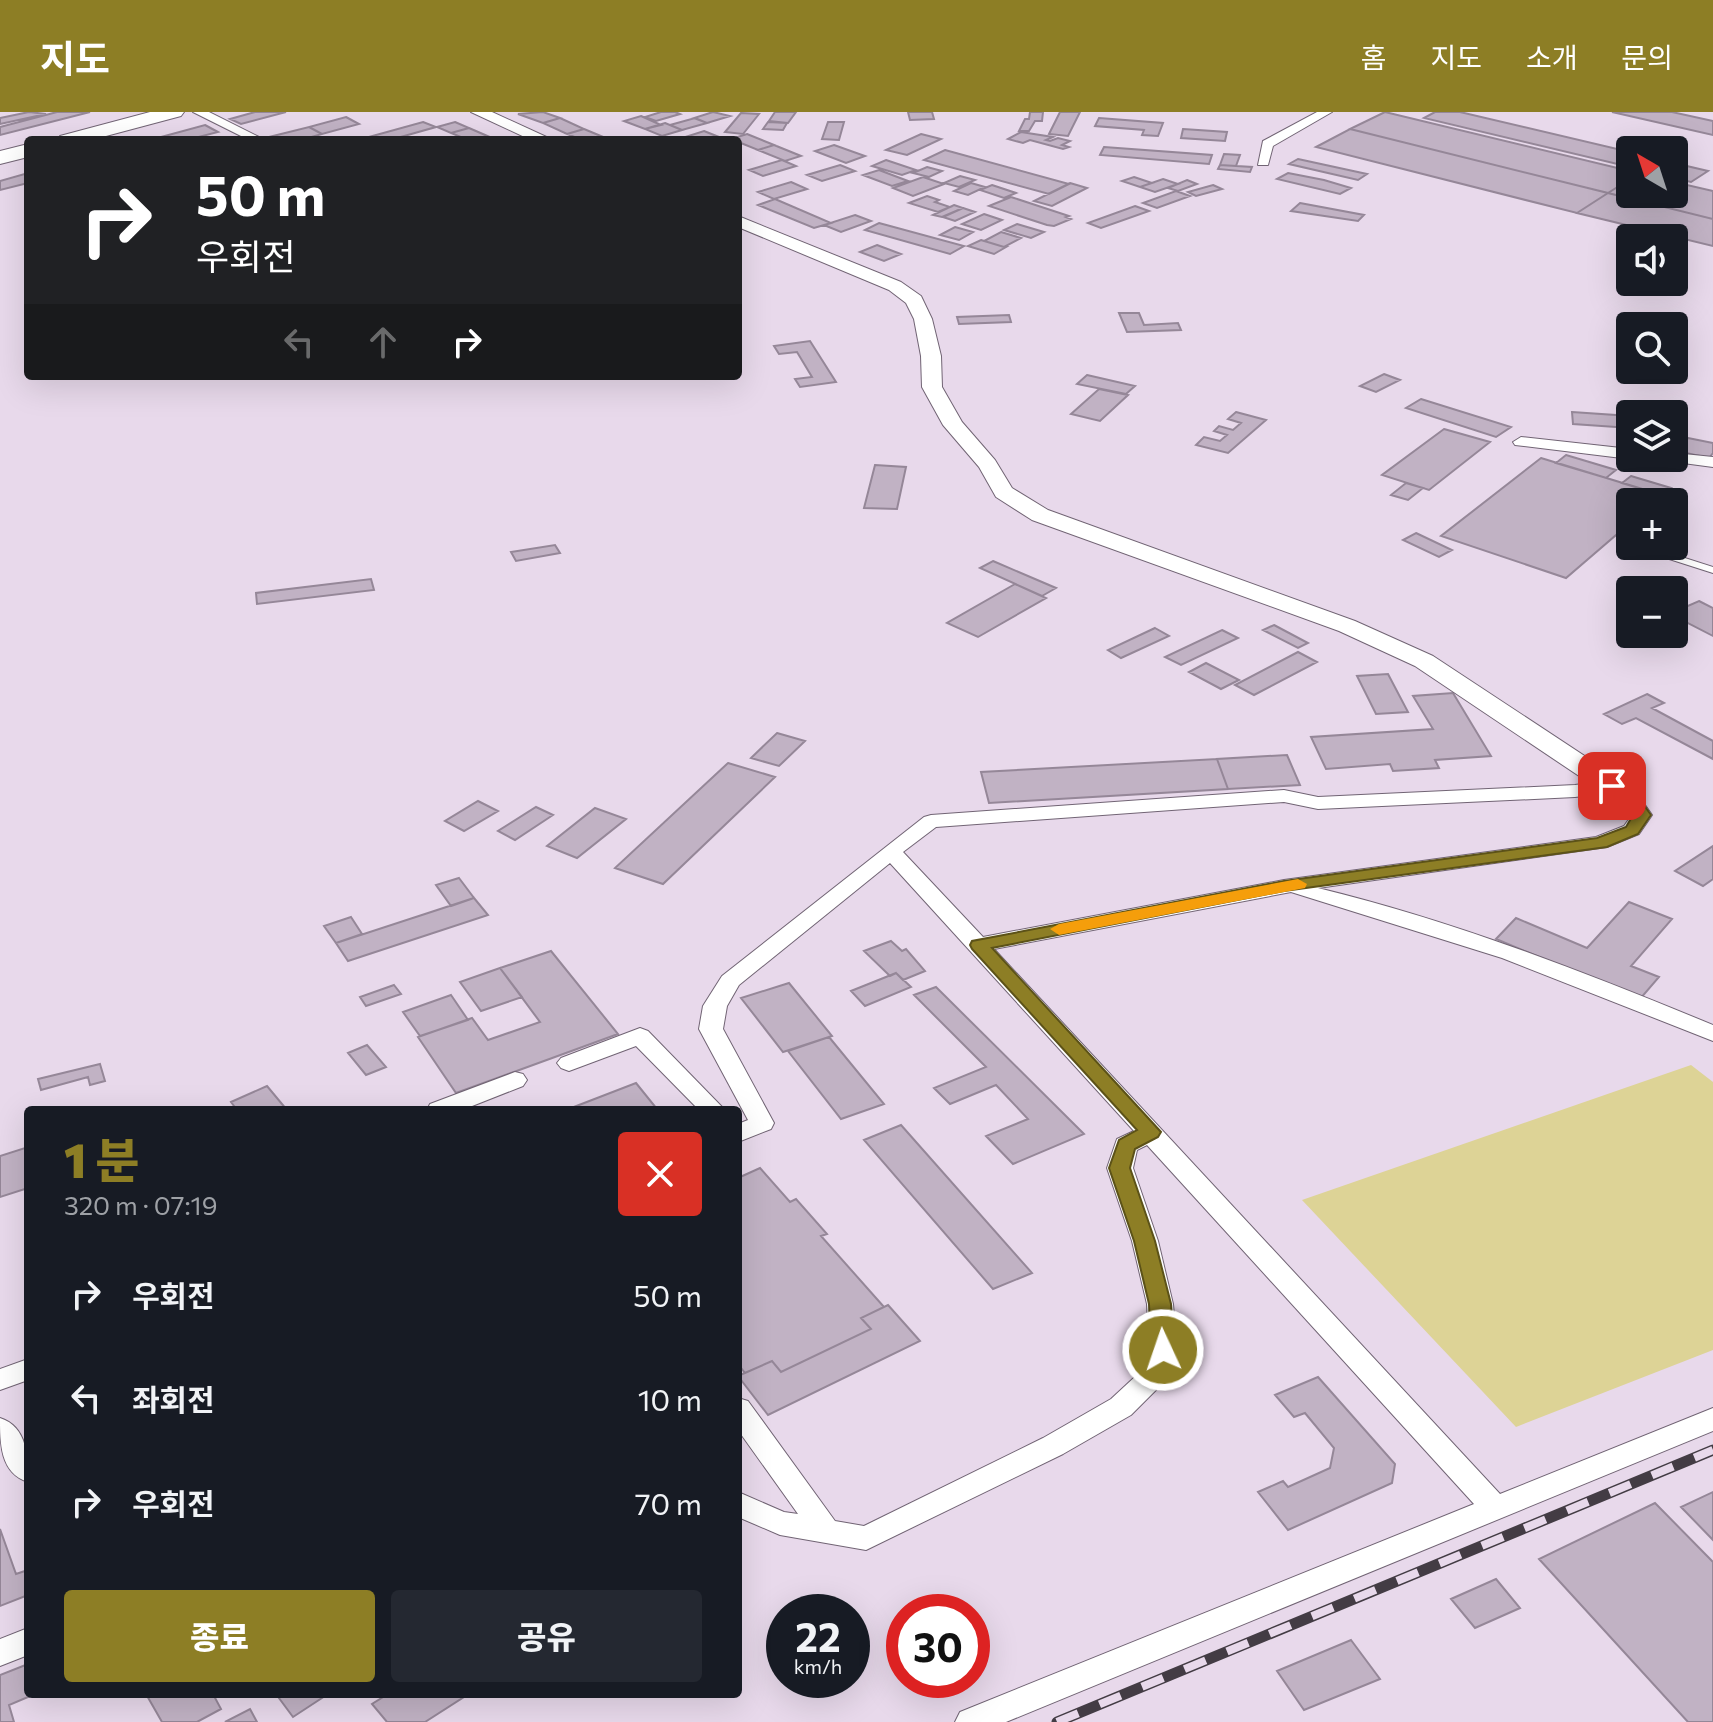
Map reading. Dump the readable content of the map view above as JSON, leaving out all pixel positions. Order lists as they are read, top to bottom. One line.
{"north":"top left","page":{"header":"지도","nav":["홈","지도","소개","문의"],"map_buttons":["+","−"],"turn":["50 m","우회전"],"heading":["1 분","320 m · 07:19"],"list":[{"name":"우회전","value":"50 m"},{"name":"좌회전","value":"10 m"},{"name":"우회전","value":"70 m"}],"buttons":["종료","공유"],"speed":"22 km/h","limit":"30"}}
